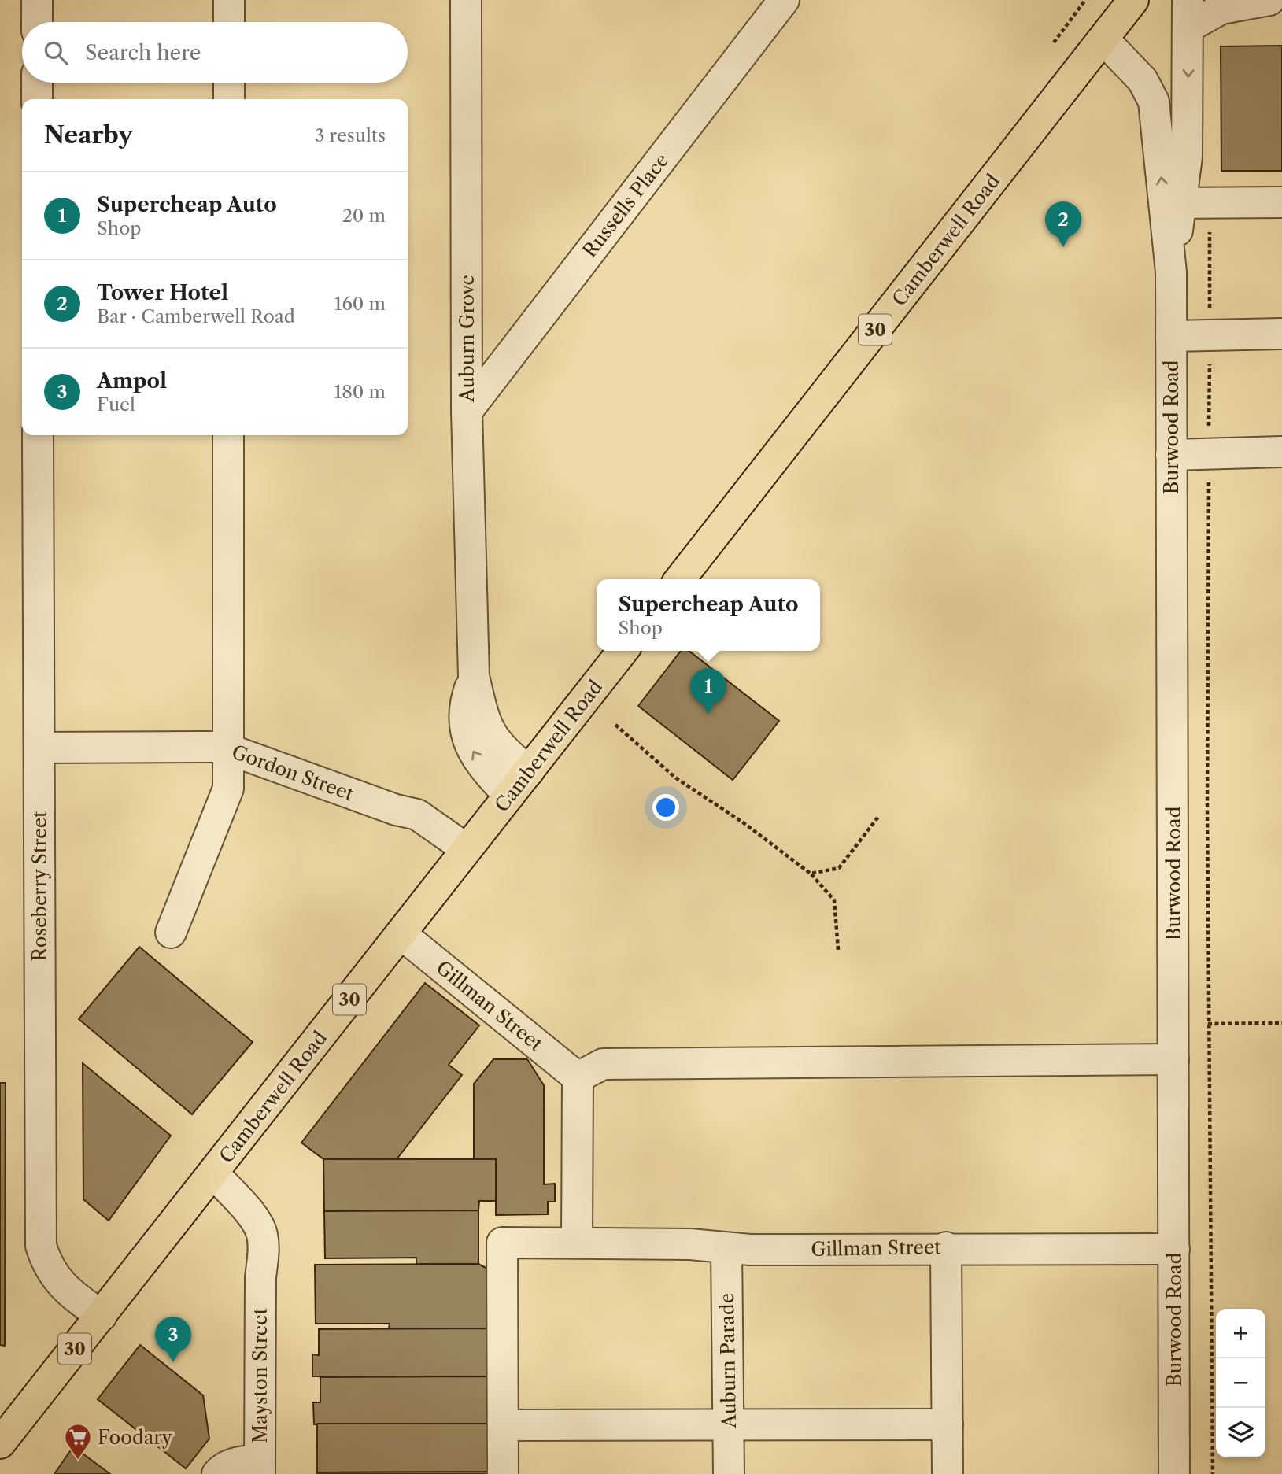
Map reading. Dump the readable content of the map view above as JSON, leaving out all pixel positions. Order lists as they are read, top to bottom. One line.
{"streets":{"main road":["Camberwell Road","30"],"street":["Russells Place","Auburn Grove","Burwood Road","Gordon Street","Roseberry Street","Gillman Street","Auburn Parade","Mayston Street"]},"crossings":[["Russells Place","Auburn Grove"],["Camberwell Road","Auburn Grove"],["Camberwell Road","Burwood Road"],["Camberwell Road","Gordon Street"],["Camberwell Road","Roseberry Street"],["Camberwell Road","Gillman Street"],["Camberwell Road","Mayston Street"],["Burwood Road","Gillman Street"],["Gordon Street","Roseberry Street"],["Gillman Street","Auburn Parade"]],"places":{"supermarket":["Foodary"]},"page":{"search":"Search here","heading":["Nearby","3 results"],"list":[{"mark":"1","name":"Supercheap Auto","note":"Shop","value":"20 m"},{"mark":"2","name":"Tower Hotel","note":"Bar · Camberwell Road","value":"160 m"},{"mark":"3","name":"Ampol","note":"Fuel","value":"180 m"}],"pins":["2","1","3"],"popup":["Supercheap Auto","Shop"],"map_buttons":["+","−"]}}
